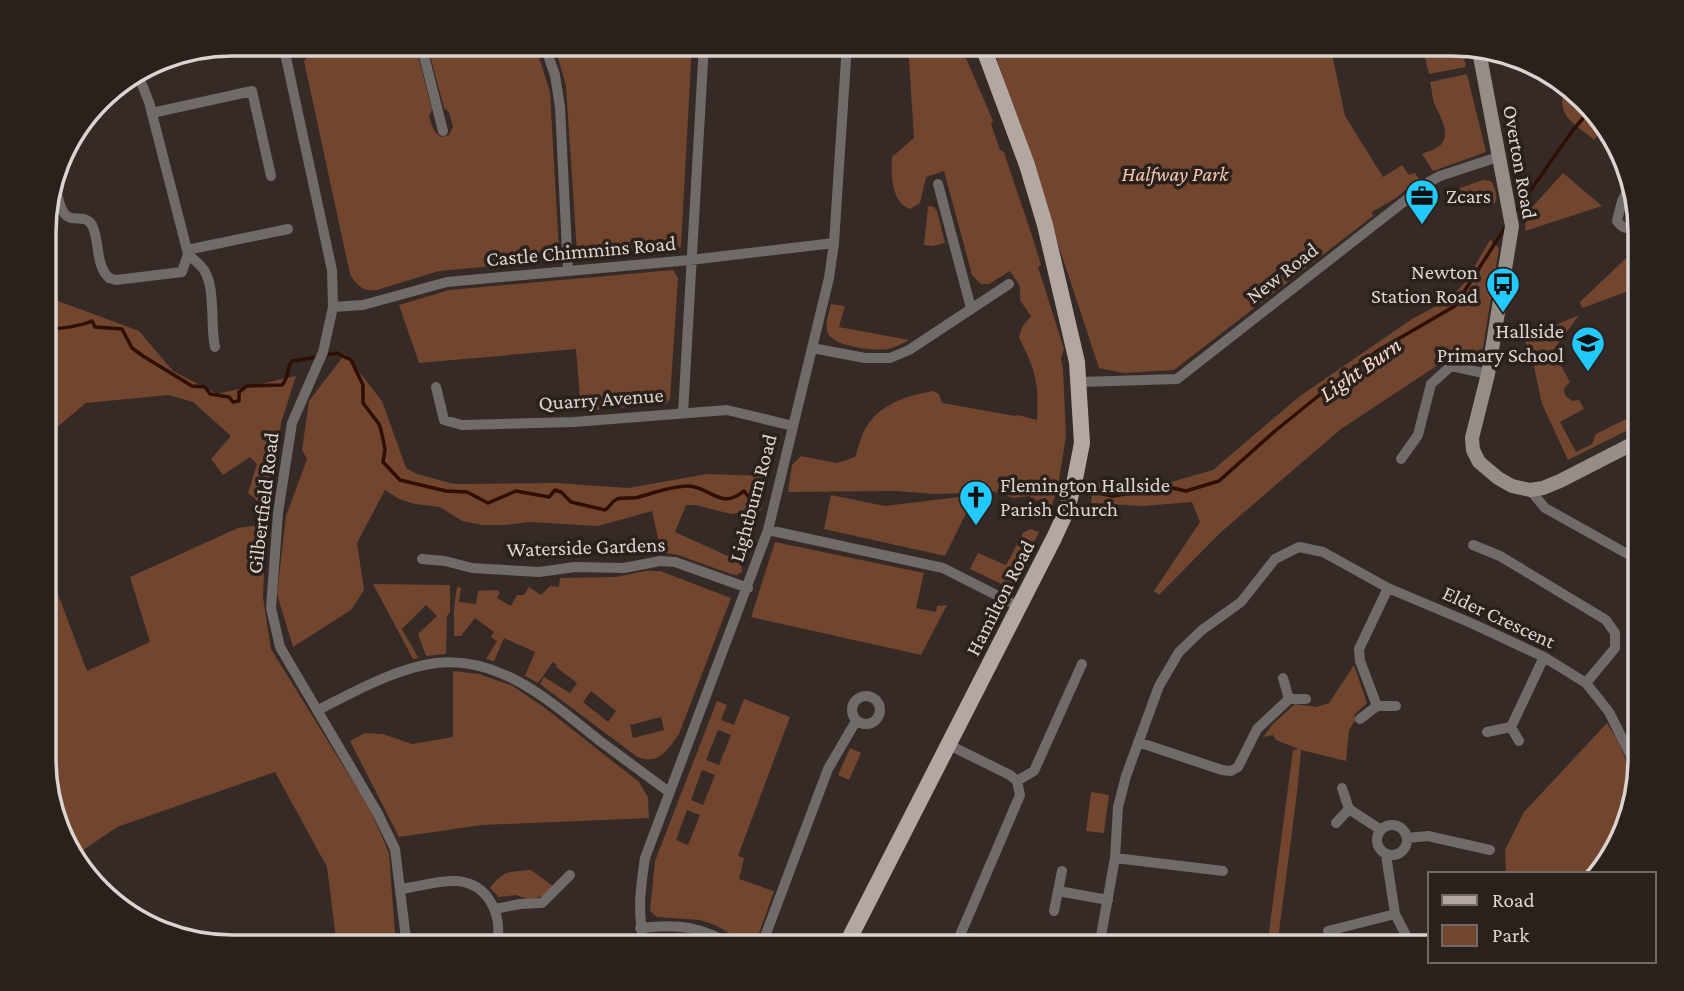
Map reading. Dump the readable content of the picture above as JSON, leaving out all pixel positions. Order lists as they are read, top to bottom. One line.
{"streets":{"main road":["Hamilton Road"],"street":["Overton Road","Castle Chimmins Road","New Road","Quarry Avenue","Lightburn Road","Gilbertfield Road","Waterside Gardens","Elder Crescent"]},"crossings":[["Overton Road","New Road"],["Castle Chimmins Road","Lightburn Road"],["Castle Chimmins Road","Gilbertfield Road"],["New Road","Hamilton Road"],["Quarry Avenue","Lightburn Road"],["Lightburn Road","Waterside Gardens"]],"water":["Light Burn"],"parks":["Halfway Park"],"places":{"office":["Zcars"],"bus stop":["Newton Station Road"],"school or university":["Hallside Primary School"],"church":["Flemington Hallside Parish Church"]},"legend":["Road","Park"]}
